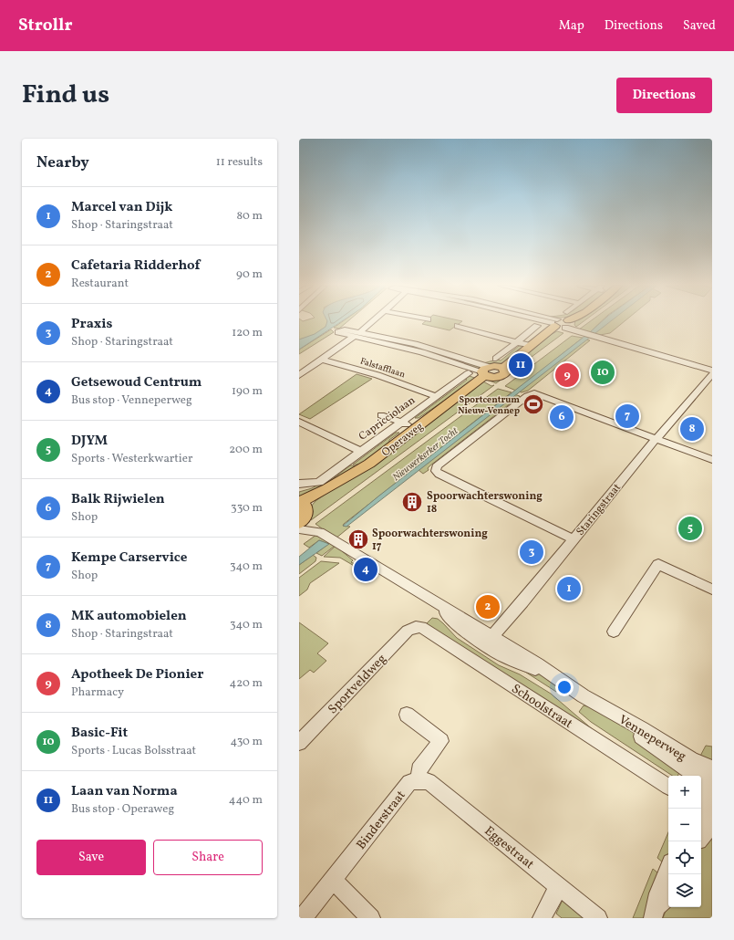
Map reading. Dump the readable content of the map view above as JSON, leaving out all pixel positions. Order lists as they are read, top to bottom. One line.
{"streets":{"main road":["Operaweg"],"street":["Falstafflaan","Capricciolaan","Staringstraat","Sportveldweg","Schoolstraat","Venneperweg","Binderstraat","Eggestraat"]},"crossings":[["Falstafflaan","Capricciolaan"],["Capricciolaan","Operaweg"],["Operaweg","Venneperweg"],["Staringstraat","Venneperweg"],["Sportveldweg","Schoolstraat"],["Binderstraat","Eggestraat"]],"water":["Nieuwerkerker Tocht"],"places":{"sports":["Sportcentrum Nieuw-Vennep"],"building":["Spoorwachterswoning 18","Spoorwachterswoning 17"]},"page":{"header":"Strollr","nav":["Map","Directions","Saved"],"title":"Find us","buttons":["Directions",["Save","Share"]],"heading":["Nearby","11 results"],"list":[{"mark":"1","name":"Marcel van Dijk","note":"Shop · Staringstraat","value":"80 m"},{"mark":"2","name":"Cafetaria Ridderhof","note":"Restaurant","value":"90 m"},{"mark":"3","name":"Praxis","note":"Shop · Staringstraat","value":"120 m"},{"mark":"4","name":"Getsewoud Centrum","note":"Bus stop · Venneperweg","value":"190 m"},{"mark":"5","name":"DJYM","note":"Sports · Westerkwartier","value":"200 m"},{"mark":"6","name":"Balk Rijwielen","note":"Shop","value":"330 m"},{"mark":"7","name":"Kempe Carservice","note":"Shop","value":"340 m"},{"mark":"8","name":"MK automobielen","note":"Shop · Staringstraat","value":"340 m"},{"mark":"9","name":"Apotheek De Pionier","note":"Pharmacy","value":"420 m"},{"mark":"10","name":"Basic-Fit","note":"Sports · Lucas Bolsstraat","value":"430 m"},{"mark":"11","name":"Laan van Norma","note":"Bus stop · Operaweg","value":"440 m"}],"pins":["11","10","9","7","6","8","5","3","4","1","2"],"map_buttons":["+","−"]}}
